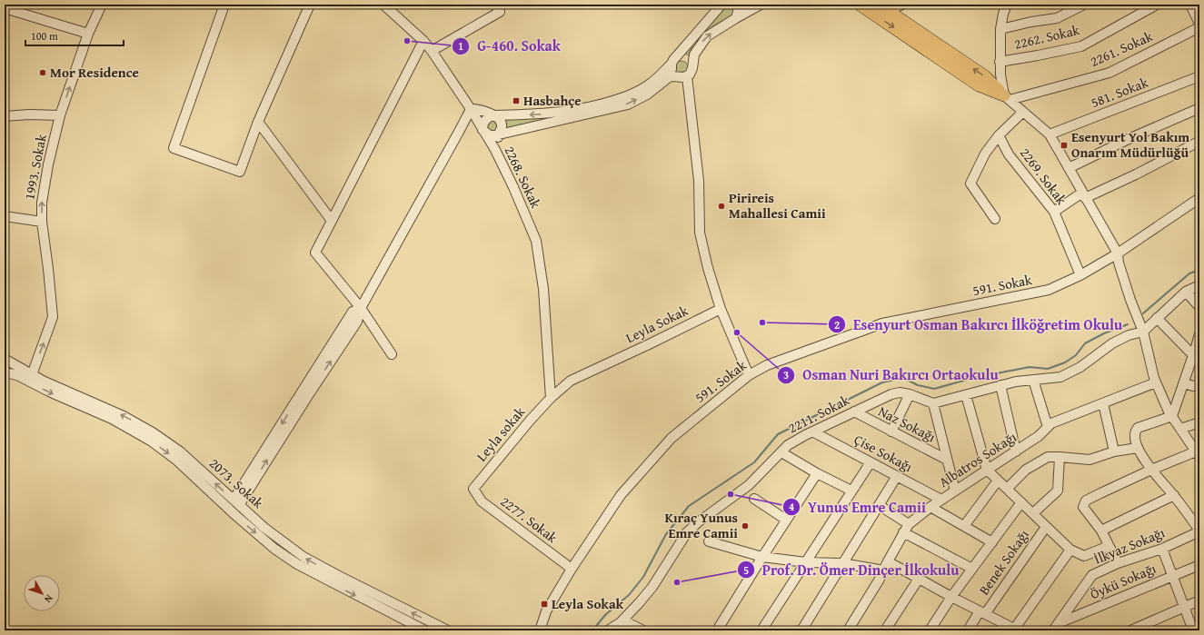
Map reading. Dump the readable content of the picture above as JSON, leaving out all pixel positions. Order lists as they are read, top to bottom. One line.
{"streets":{"street":["2262. Sokak","2261. Sokak","581. Sokak","1993. Sokak","2269. Sokak","2268. Sokak","591. Sokak","Leyla Sokak","2211. Sokak","Naz Sokağı","Leyla sokak","Çise Sokağı","Albatros Sokağı","2073. Sokak","2277. Sokak","İlkyaz Sokağı","Benek Sokağı","Öykü Sokağı"]},"crossings":[["1993. Sokak","2073. Sokak"],["2269. Sokak","591. Sokak"],["2268. Sokak","Leyla Sokak"],["2268. Sokak","Leyla sokak"],["591. Sokak","2277. Sokak"],["Leyla Sokak","Leyla sokak"],["2211. Sokak","Naz Sokağı"],["2211. Sokak","Çise Sokağı"],["Leyla sokak","2277. Sokak"],["Çise Sokağı","Albatros Sokağı"],["İlkyaz Sokağı","Öykü Sokağı"]],"one_way":["1993. Sokak"],"places":{"other":["G-460. Sokak","Mor Residence","Pirireis Mahallesi Camii","Esenyurt Osman Bakırcı İlköğretim Okulu","Osman Nuri Bakırcı Ortaokulu","Yunus Emre Camii","Kıraç Yunus Emre Camii","Prof. Dr. Ömer Dinçer İlkokulu"],"transit":["Hasbahçe","Esenyurt Yol Bakım Onarım Müdürlüğü","Leyla Sokak"]},"scale_bar":"100 m","north":"bottom right"}
